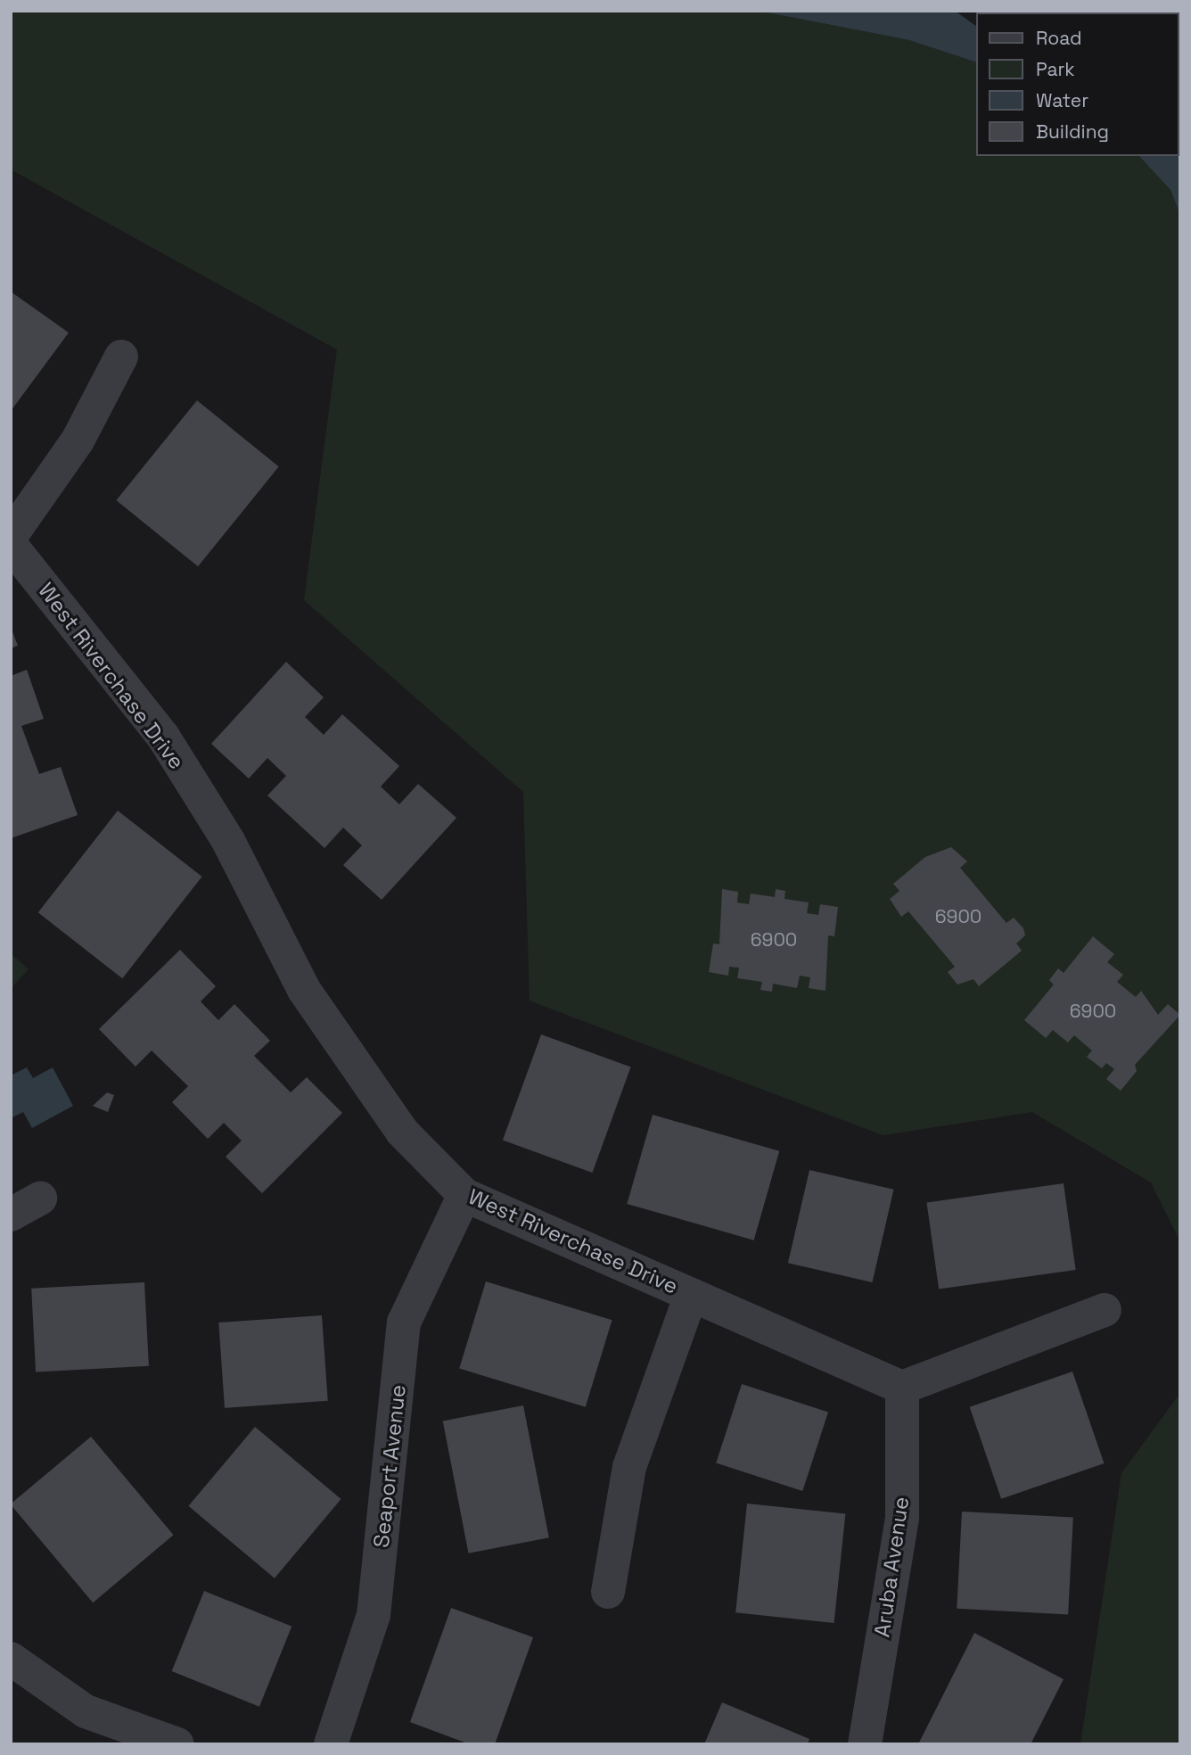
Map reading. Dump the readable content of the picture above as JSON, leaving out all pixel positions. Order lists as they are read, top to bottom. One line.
{"streets":{"street":["West Riverchase Drive","Seaport Avenue","Aruba Avenue"]},"crossings":[["West Riverchase Drive","Seaport Avenue"],["West Riverchase Drive","Aruba Avenue"]],"house_numbers":["6900","6900","6900"],"legend":["Road","Park","Water","Building"]}
